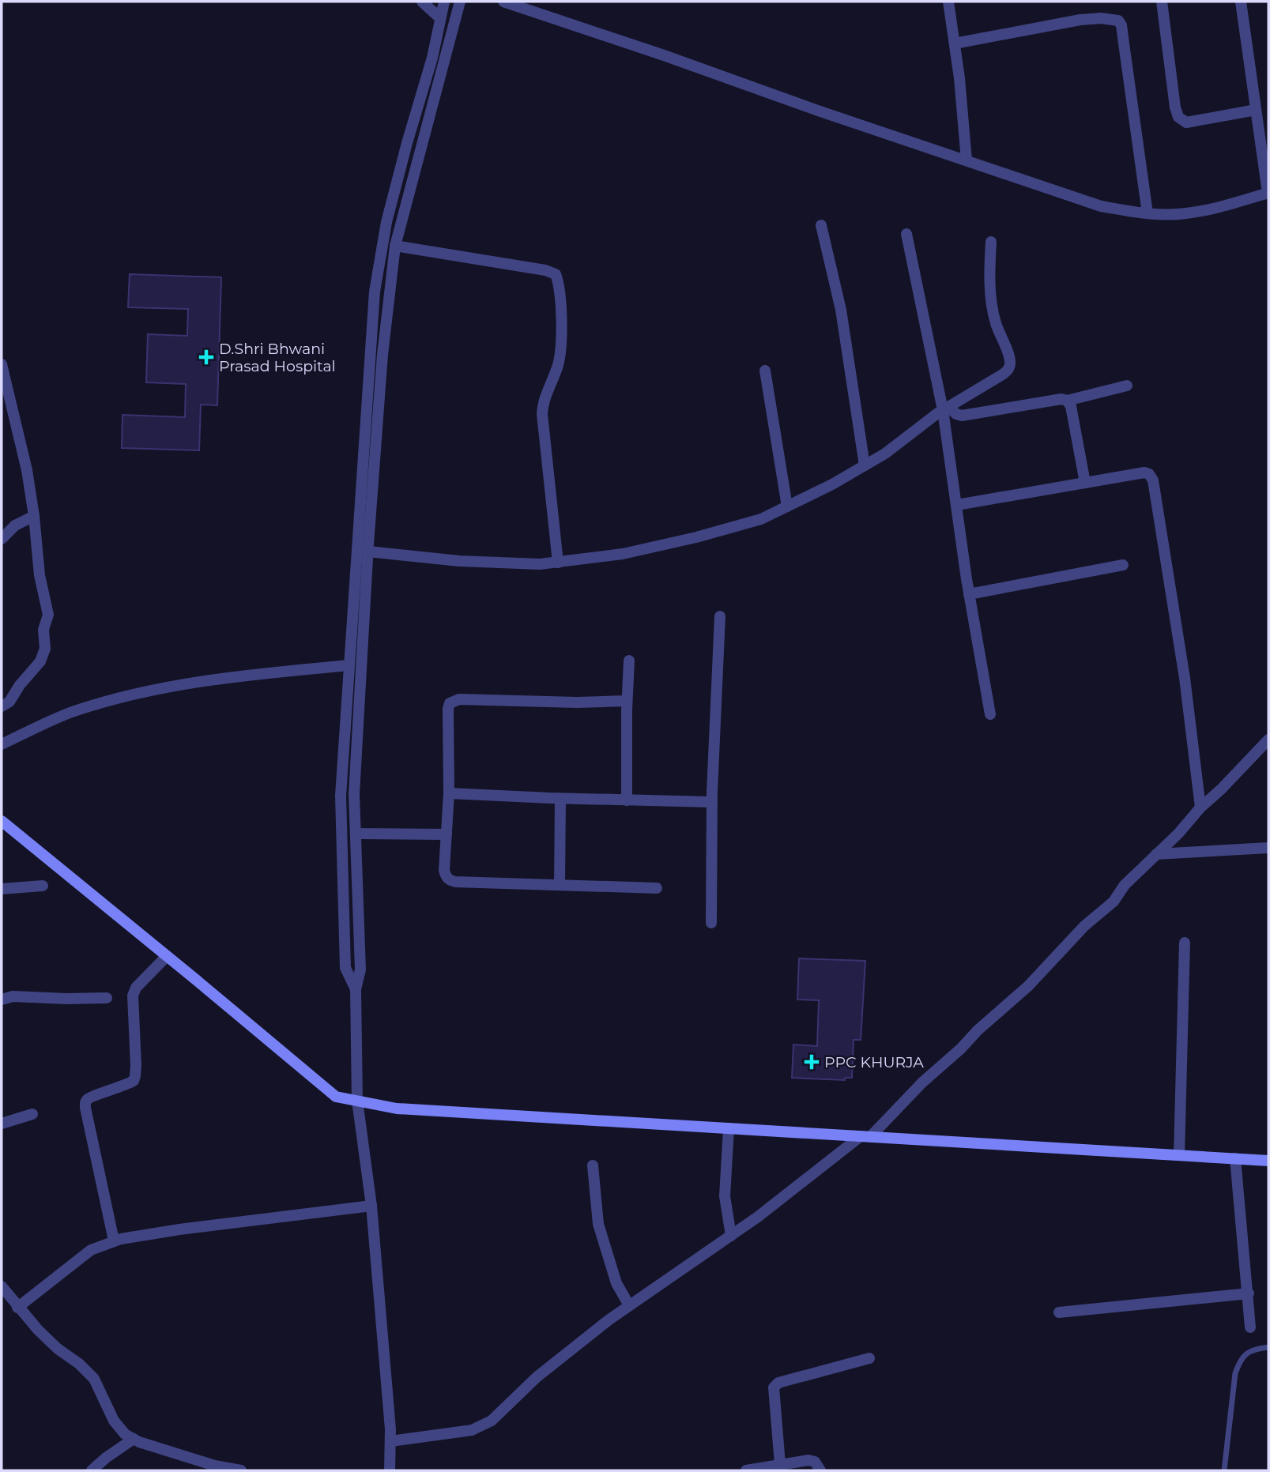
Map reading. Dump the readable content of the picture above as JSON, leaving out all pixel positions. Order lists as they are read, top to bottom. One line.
{"places":{"health":["D.Shri Bhwani Prasad Hospital","PPC KHURJA"]}}
